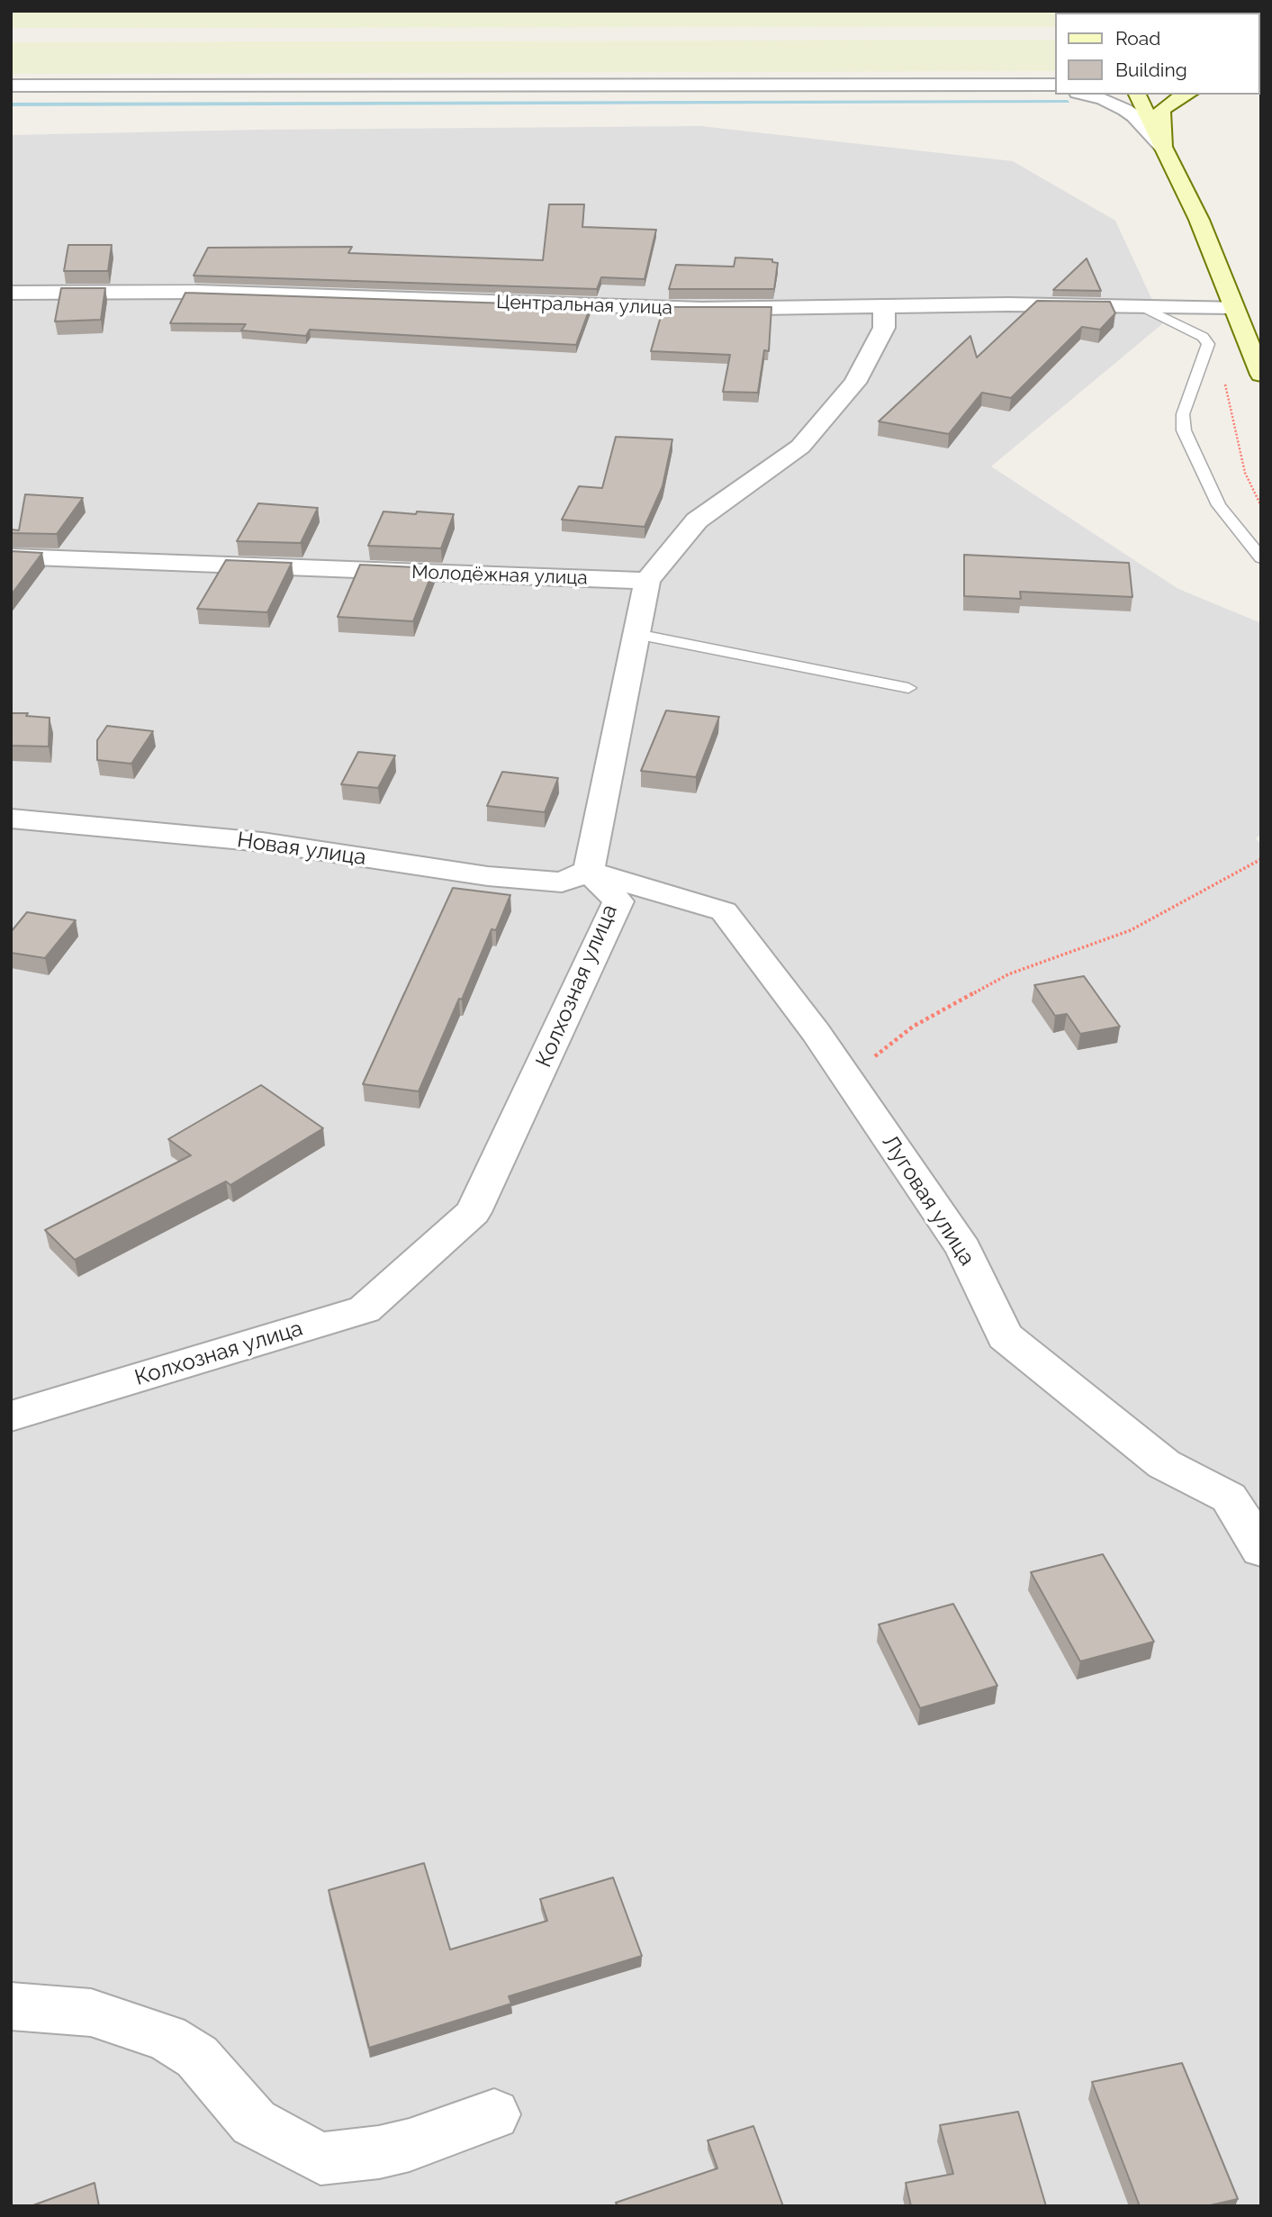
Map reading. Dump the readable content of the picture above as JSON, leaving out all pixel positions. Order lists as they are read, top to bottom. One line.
{"streets":{"street":["Центральная улица","Молодёжная улица","Новая улица","Колхозная улица","Луговая улица"]},"crossings":[["Центральная улица","Колхозная улица"],["Молодёжная улица","Колхозная улица"],["Новая улица","Колхозная улица"],["Новая улица","Луговая улица"],["Колхозная улица","Луговая улица"]],"legend":["Road","Building"]}
